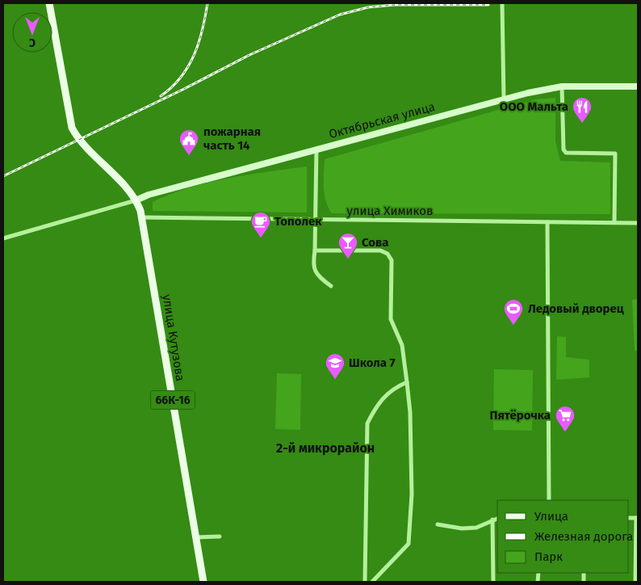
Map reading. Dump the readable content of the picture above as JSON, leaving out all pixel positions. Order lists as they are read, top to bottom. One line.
{"streets":{"main road":["Октябрьская улица","улица Кутузова","66К-16"],"street":["улица Химиков"]},"crossings":[["Октябрьская улица","66К-16"],["улица Химиков","улица Кутузова"],["улица Химиков","66К-16"],["улица Кутузова","66К-16"]],"districts":["2-й микрорайон"],"places":{"restaurant":["ООО Мальта"],"public building":["пожарная часть 14"],"cafe":["Тополек"],"bar":["Сова"],"sports":["Ледовый дворец"],"school or university":["Школа 7"],"supermarket":["Пятёрочка"]},"legend":["Улица","Железная дорога","Парк"],"north":"bottom"}
